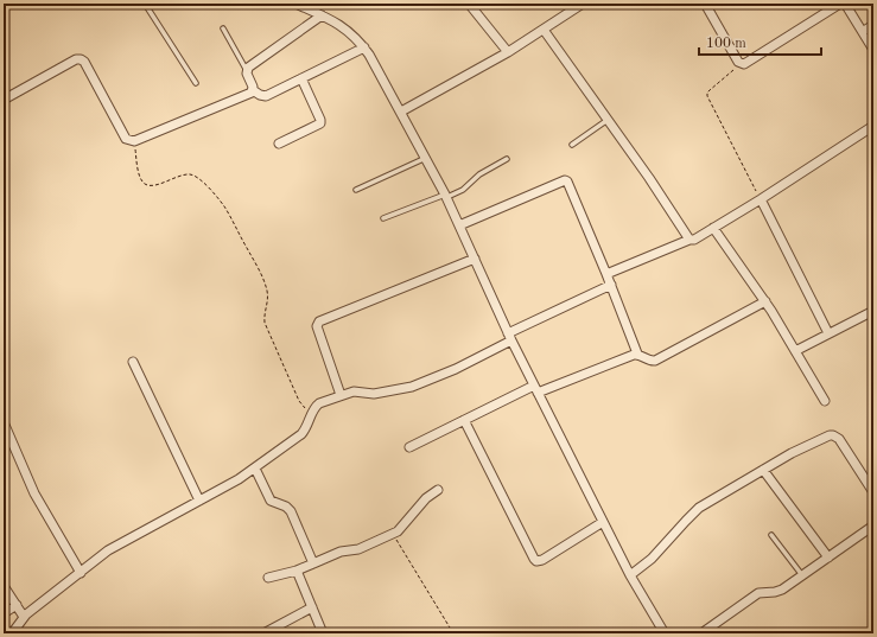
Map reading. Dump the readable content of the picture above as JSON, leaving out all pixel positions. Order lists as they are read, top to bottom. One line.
{"scale_bar":"100 m"}
